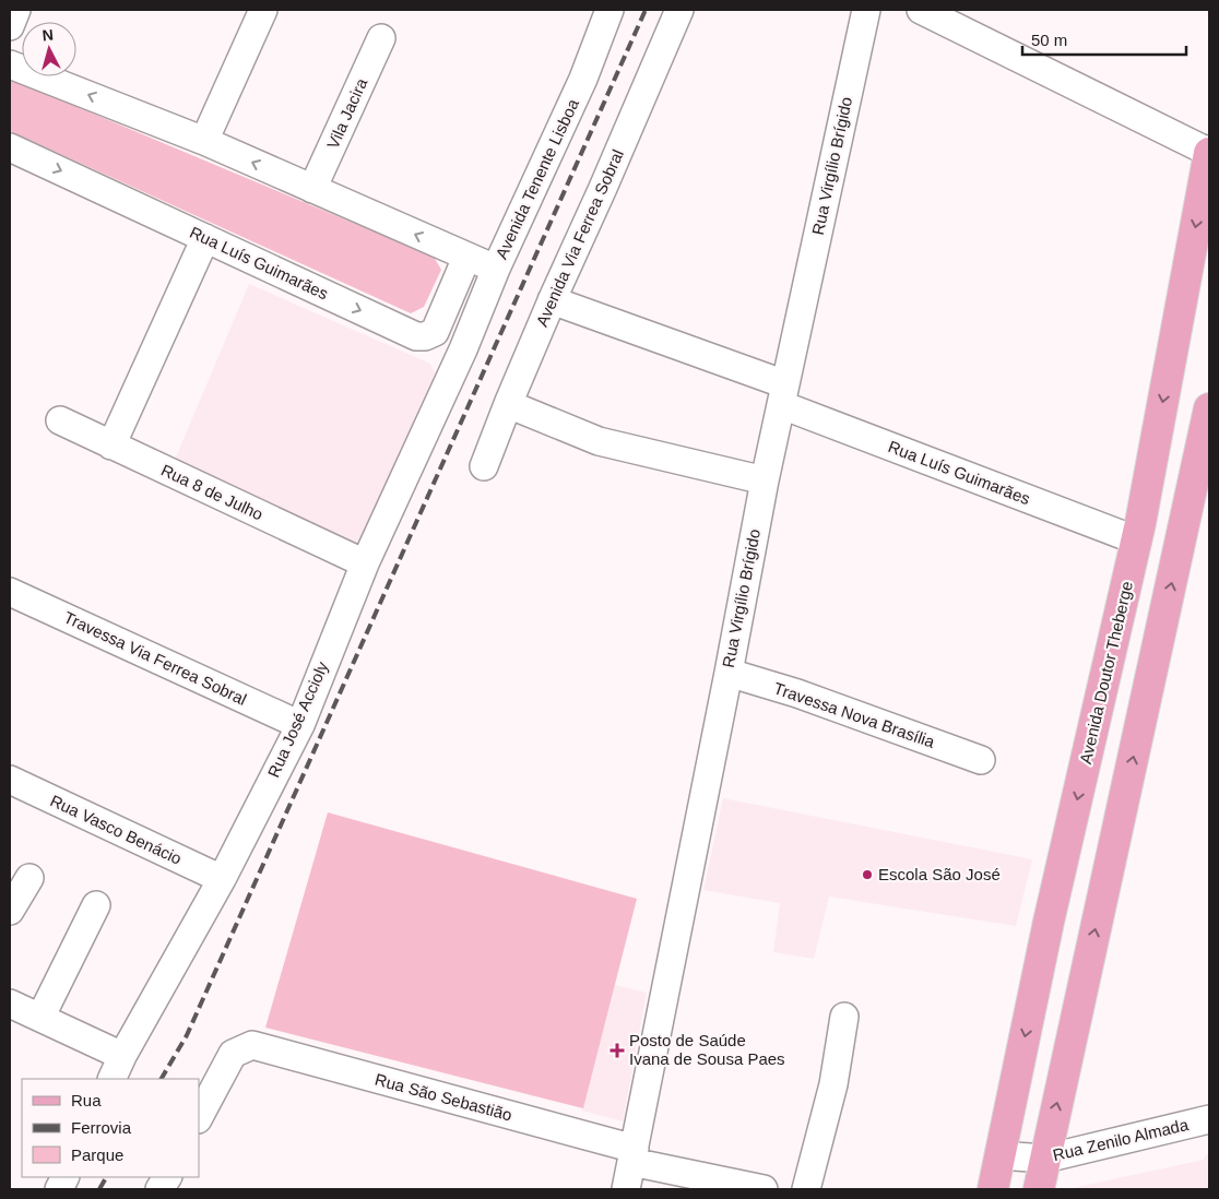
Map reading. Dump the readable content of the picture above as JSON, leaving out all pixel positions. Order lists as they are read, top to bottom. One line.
{"streets":{"main road":["Avenida Doutor Theberge"],"street":["Vila Jacira","Rua Virgílio Brígido","Avenida Tenente Lisboa","Avenida Via Ferrea Sobral","Rua Luís Guimarães","Rua 8 de Julho","Travessa Via Ferrea Sobral","Travessa Nova Brasília","Rua José Accioly","Rua Vasco Benácio","Rua São Sebastião","Rua Zenilo Almada"]},"crossings":[["Rua Virgílio Brígido","Rua Luís Guimarães"],["Rua Virgílio Brígido","Travessa Nova Brasília"],["Rua Virgílio Brígido","Rua São Sebastião"],["Avenida Tenente Lisboa","Rua José Accioly"],["Avenida Via Ferrea Sobral","Rua Luís Guimarães"],["Rua Luís Guimarães","Avenida Doutor Theberge"],["Rua 8 de Julho","Rua José Accioly"],["Travessa Via Ferrea Sobral","Rua José Accioly"],["Avenida Doutor Theberge","Rua Zenilo Almada"],["Rua José Accioly","Rua Vasco Benácio"]],"places":{"other":["Escola São José"],"health":["Posto de Saúde Ivana de Sousa Paes"]},"legend":["Rua","Ferrovia","Parque"],"scale_bar":"50 m","north":"top"}
